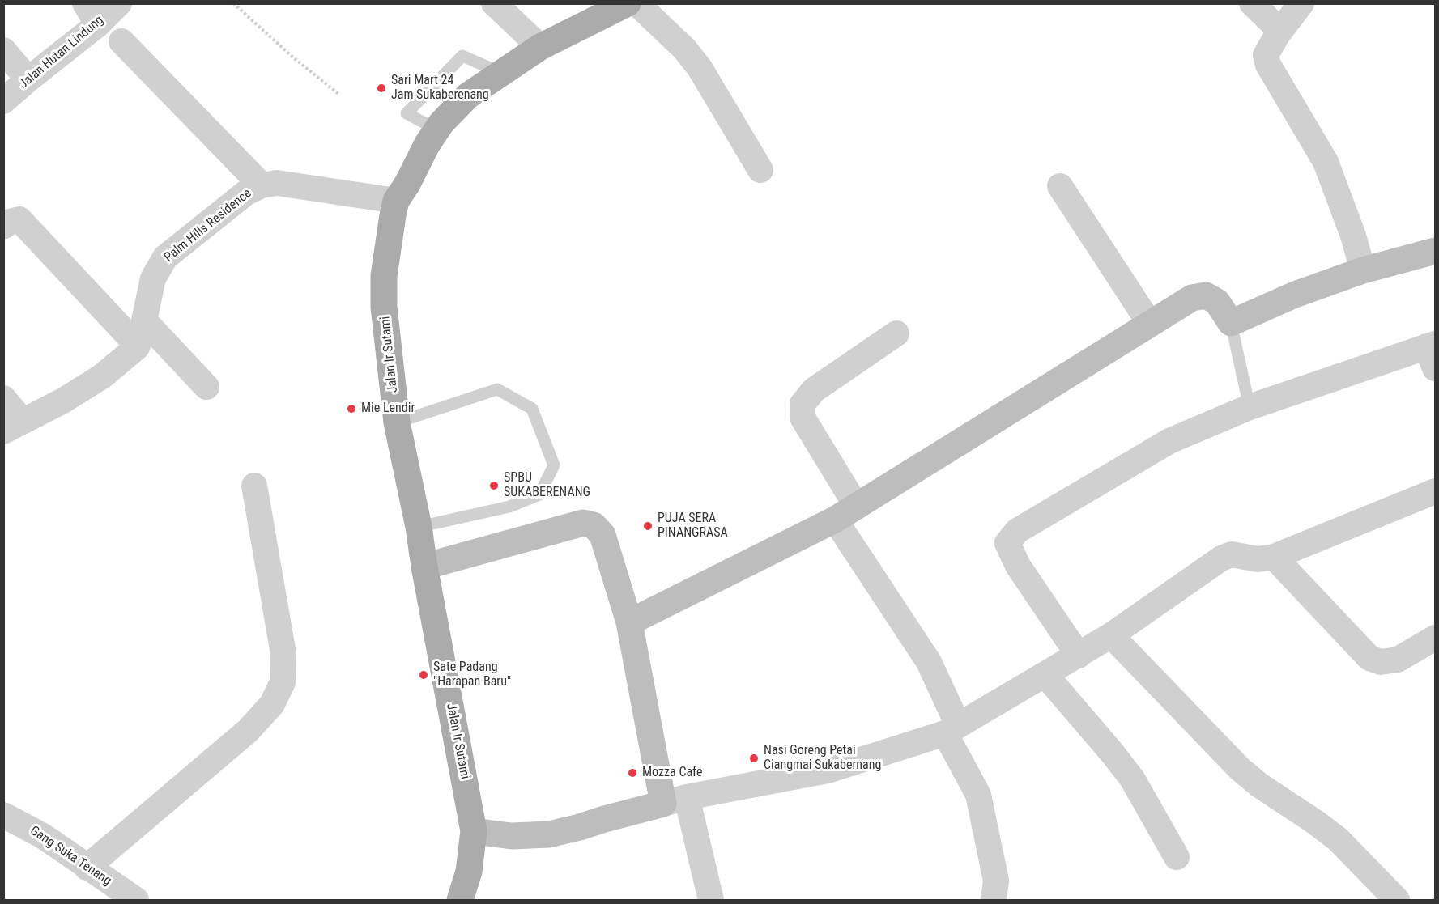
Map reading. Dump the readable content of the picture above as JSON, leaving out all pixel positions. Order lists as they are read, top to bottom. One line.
{"streets":{"main road":["Jalan Ir Sutami"],"street":["Jalan Hutan Lindung","Palm Hills Residence","Gang Suka Tenang"]},"crossings":[["Palm Hills Residence","Jalan Ir Sutami"]],"places":["Sari Mart 24 Jam Sukaberenang","Mie Lendir","SPBU SUKABERENANG","PUJA SERA PINANGRASA","Sate Padang \"Harapan Baru\"","Nasi Goreng Petai Ciangmai Sukabernang","Mozza Cafe"]}
